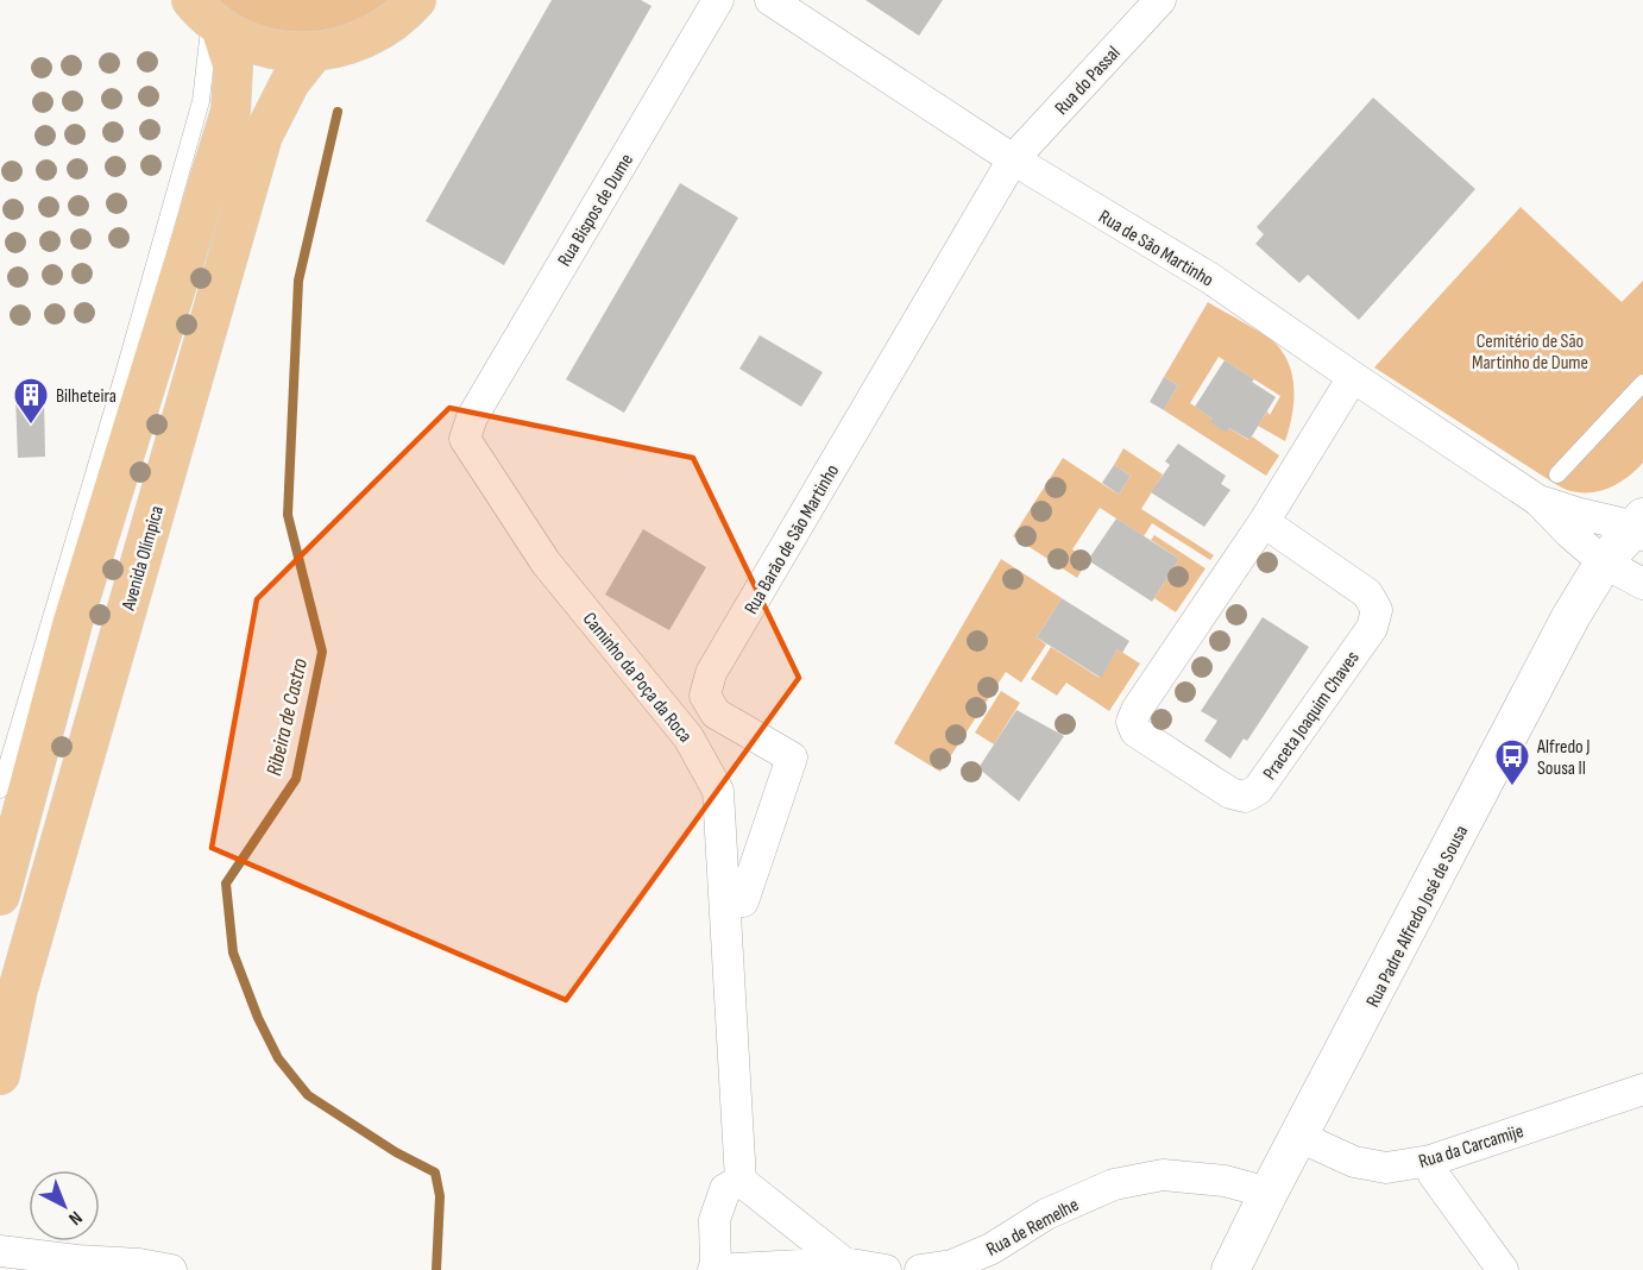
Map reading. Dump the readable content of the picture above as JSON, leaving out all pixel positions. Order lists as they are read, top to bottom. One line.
{"streets":{"main road":["Avenida Olímpica"],"street":["Rua do Passal","Rua Bispos de Dume","Rua de São Martinho","Rua Barão de São Martinho","Caminho da Poça da Roca","Praceta Joaquim Chaves","Rua Padre Alfredo José de Sousa","Rua da Carcamije","Rua de Remelhe"]},"crossings":[["Rua do Passal","Rua de São Martinho"],["Rua do Passal","Rua Barão de São Martinho"],["Rua Bispos de Dume","Caminho da Poça da Roca"],["Rua de São Martinho","Rua Barão de São Martinho"],["Rua de São Martinho","Praceta Joaquim Chaves"],["Rua de São Martinho","Rua Padre Alfredo José de Sousa"],["Rua Padre Alfredo José de Sousa","Rua da Carcamije"],["Rua Padre Alfredo José de Sousa","Rua de Remelhe"]],"water":["Ribeira de Castro"],"parks":["Cemitério de São Martinho de Dume"],"places":{"building":["Bilheteira"],"bus stop":["Alfredo J Sousa II"]},"north":"bottom right"}
